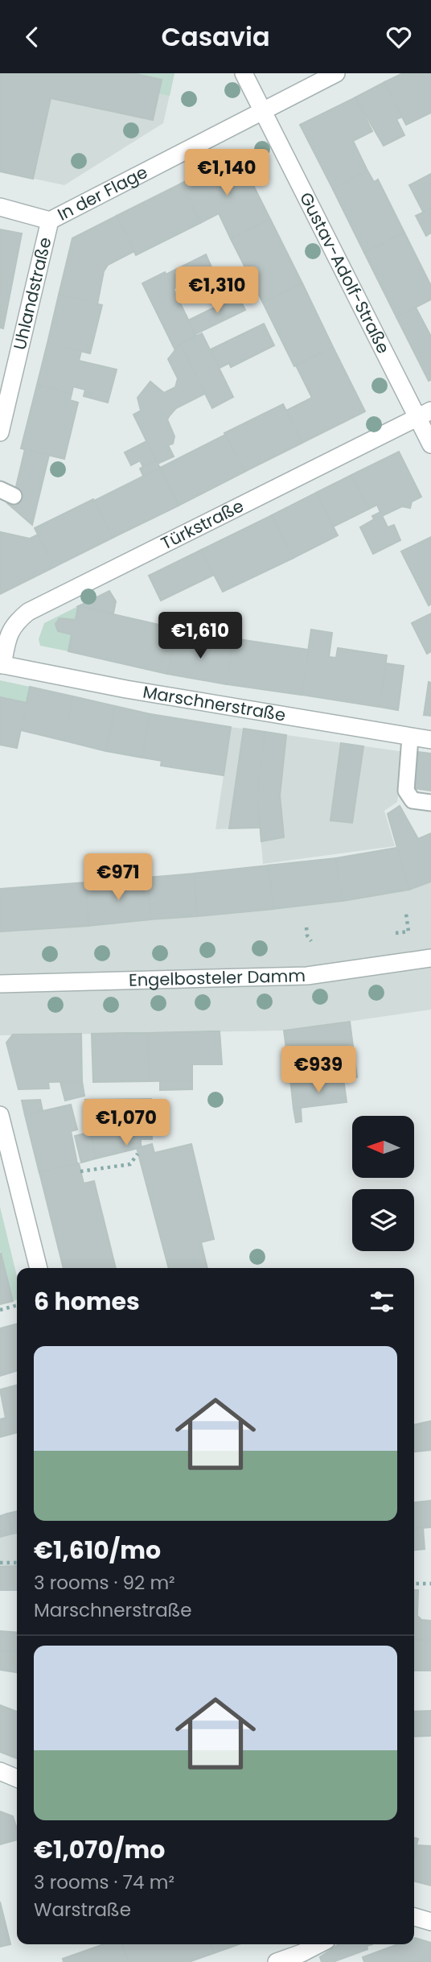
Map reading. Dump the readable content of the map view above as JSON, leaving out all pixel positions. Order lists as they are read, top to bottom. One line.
{"streets":{"street":["In der Flage","Gustav-Adolf-Straße","Uhlandstraße","Türkstraße","Marschnerstraße","Engelbosteler Damm"]},"crossings":[["In der Flage","Gustav-Adolf-Straße"],["In der Flage","Uhlandstraße"],["Gustav-Adolf-Straße","Türkstraße"],["Türkstraße","Marschnerstraße"]],"north":"left","page":{"header":"Casavia","price":["€1,140","€1,310","€1,610","€971","€939","€1,070"],"heading":"6 homes","list":[{"name":"€1,610/mo","note":"3 rooms · 92 m² · Marschnerstraße"},{"name":"€1,070/mo","note":"3 rooms · 74 m² · Warstraße"}]}}
